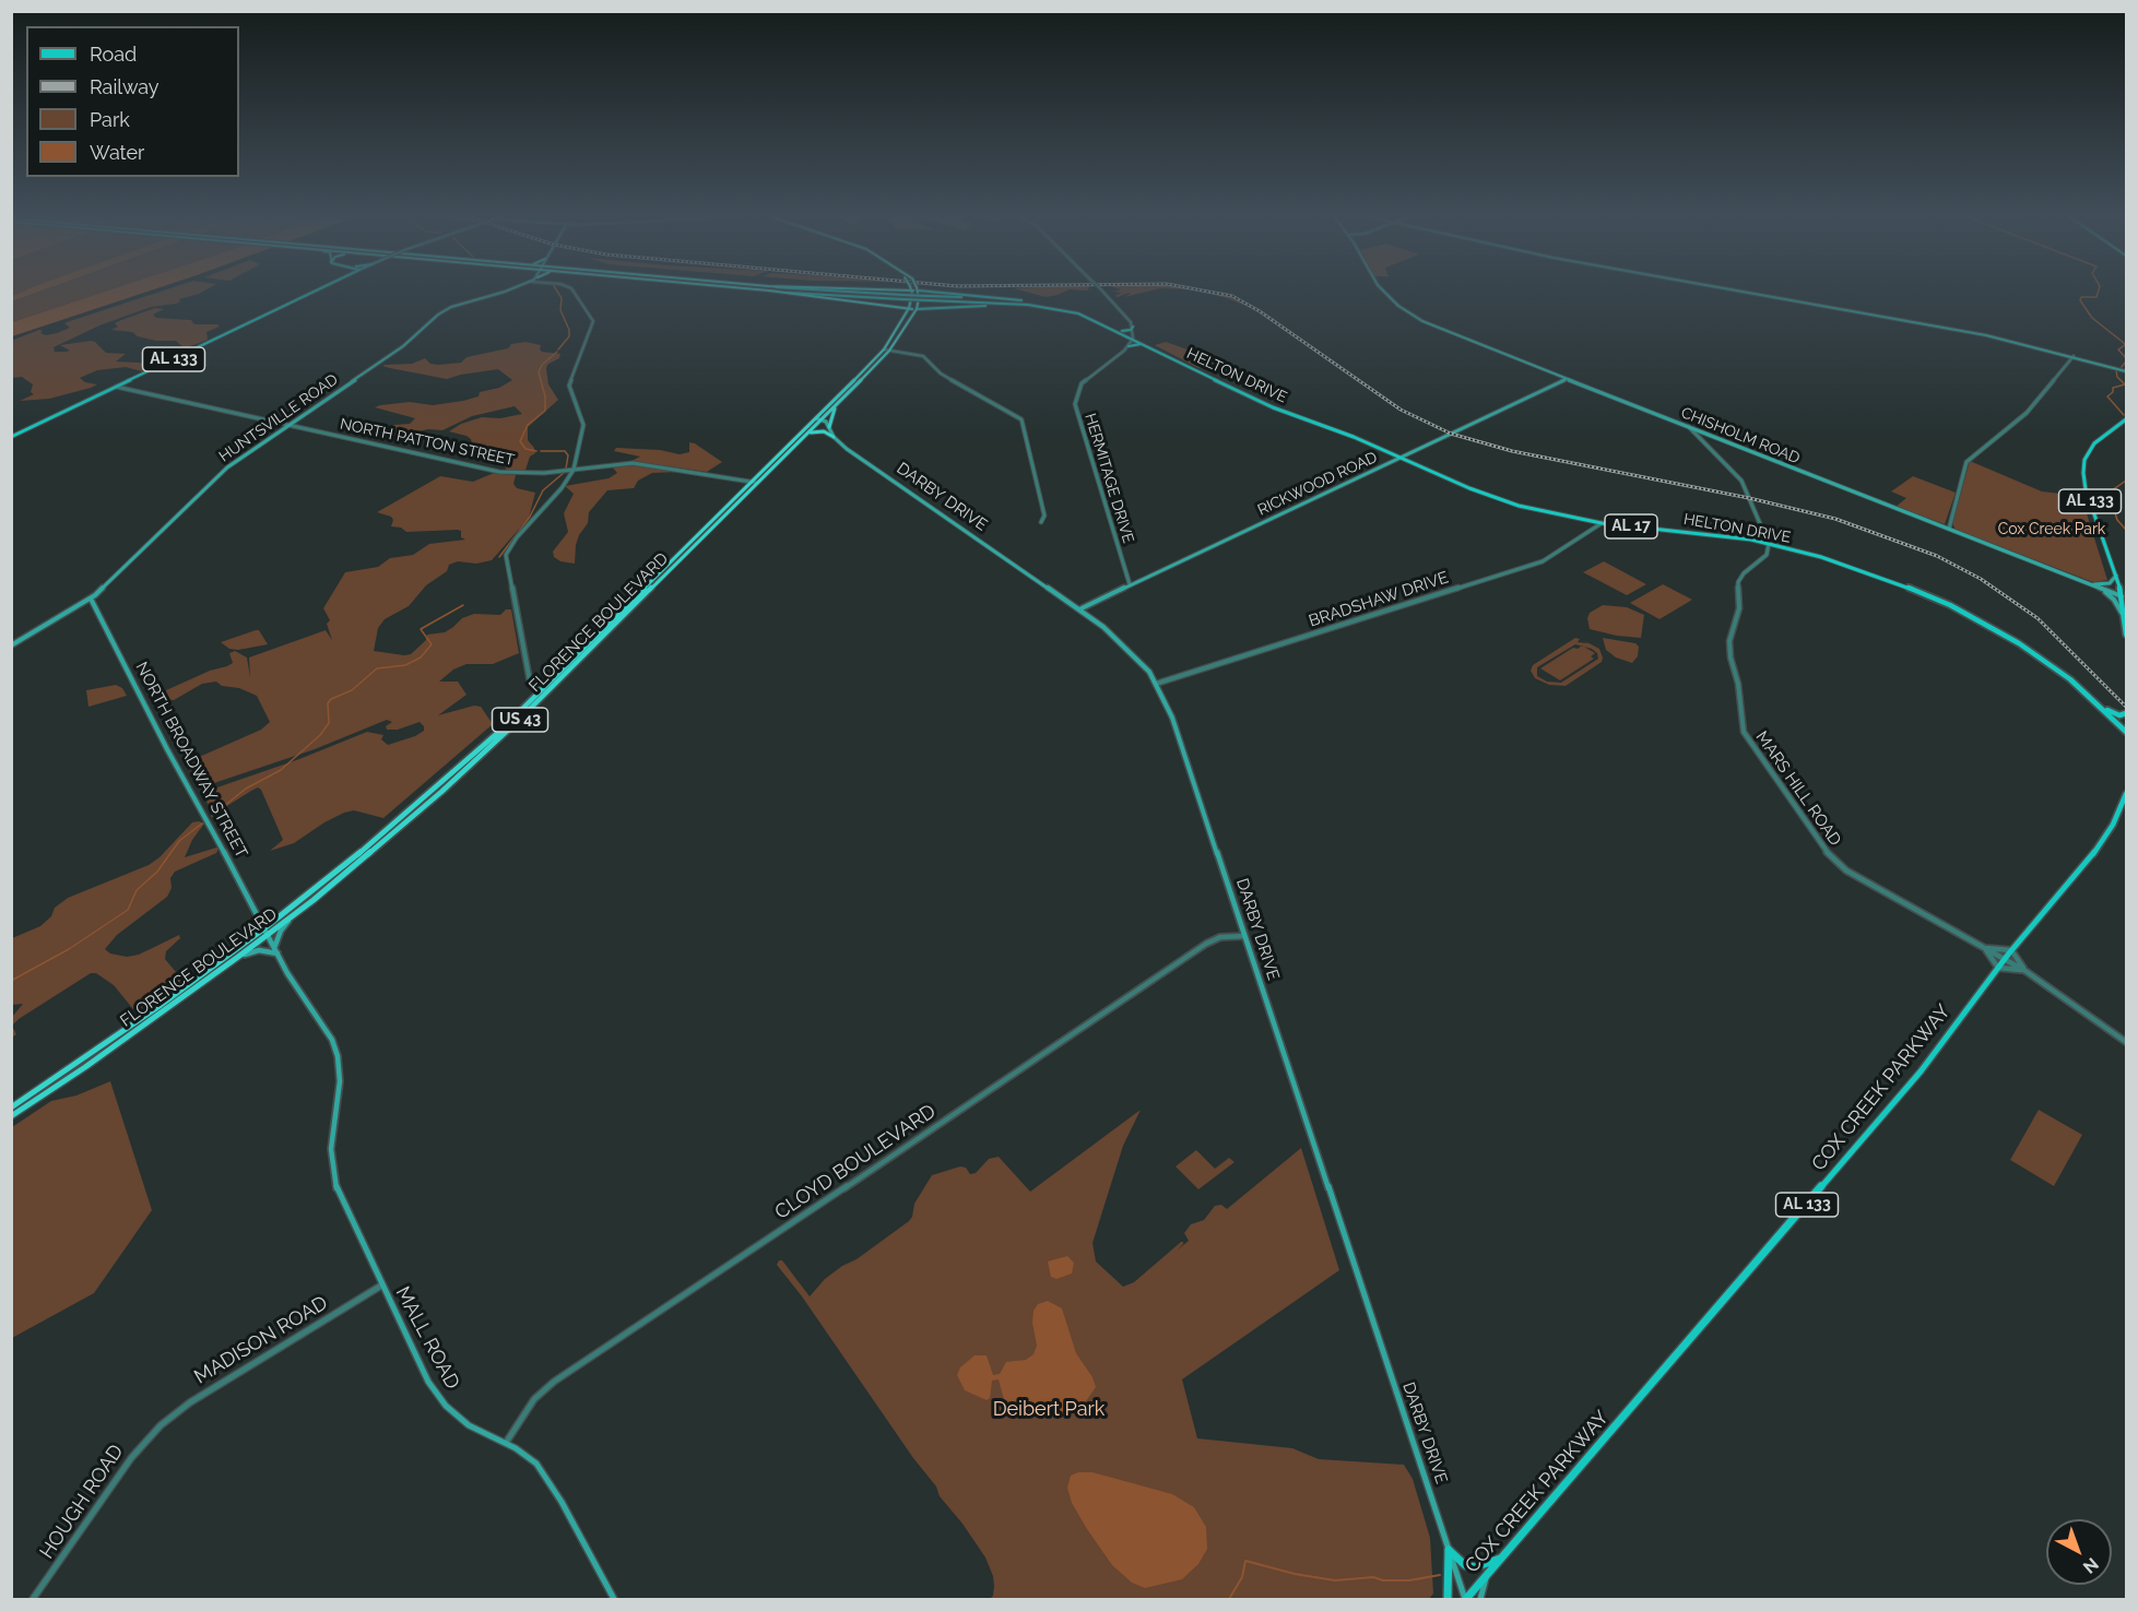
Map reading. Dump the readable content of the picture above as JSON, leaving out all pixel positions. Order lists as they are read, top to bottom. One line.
{"streets":{"highway":["AL 17","FLORENCE BOULEVARD","US 43"],"main road":["AL 133","HELTON DRIVE","HUNTSVILLE ROAD","CHISHOLM ROAD","RICKWOOD ROAD","DARBY DRIVE","NORTH BROADWAY STREET","COX CREEK PARKWAY","MALL ROAD"],"street":["NORTH PATTON STREET","HERMITAGE DRIVE","BRADSHAW DRIVE","MARS HILL ROAD","CLOYD BOULEVARD","MADISON ROAD","HOUGH ROAD"]},"crossings":[["AL 133","CHISHOLM ROAD"],["AL 133","NORTH PATTON STREET"],["HELTON DRIVE","HERMITAGE DRIVE"],["HELTON DRIVE","RICKWOOD ROAD"],["HELTON DRIVE","AL 17"],["HELTON DRIVE","BRADSHAW DRIVE"],["HELTON DRIVE","MARS HILL ROAD"],["HUNTSVILLE ROAD","NORTH PATTON STREET"],["HUNTSVILLE ROAD","NORTH BROADWAY STREET"],["CHISHOLM ROAD","RICKWOOD ROAD"],["NORTH PATTON STREET","FLORENCE BOULEVARD"],["HERMITAGE DRIVE","RICKWOOD ROAD"],["HERMITAGE DRIVE","AL 17"],["RICKWOOD ROAD","DARBY DRIVE"],["DARBY DRIVE","BRADSHAW DRIVE"],["DARBY DRIVE","FLORENCE BOULEVARD"],["DARBY DRIVE","COX CREEK PARKWAY"],["DARBY DRIVE","CLOYD BOULEVARD"],["AL 17","FLORENCE BOULEVARD"],["FLORENCE BOULEVARD","NORTH BROADWAY STREET"],["NORTH BROADWAY STREET","MALL ROAD"],["MARS HILL ROAD","COX CREEK PARKWAY"],["CLOYD BOULEVARD","MALL ROAD"],["MALL ROAD","MADISON ROAD"],["MADISON ROAD","HOUGH ROAD"]],"parks":["Cox Creek Park","Deibert Park"],"legend":["Road","Railway","Park","Water"],"north":"bottom right"}
